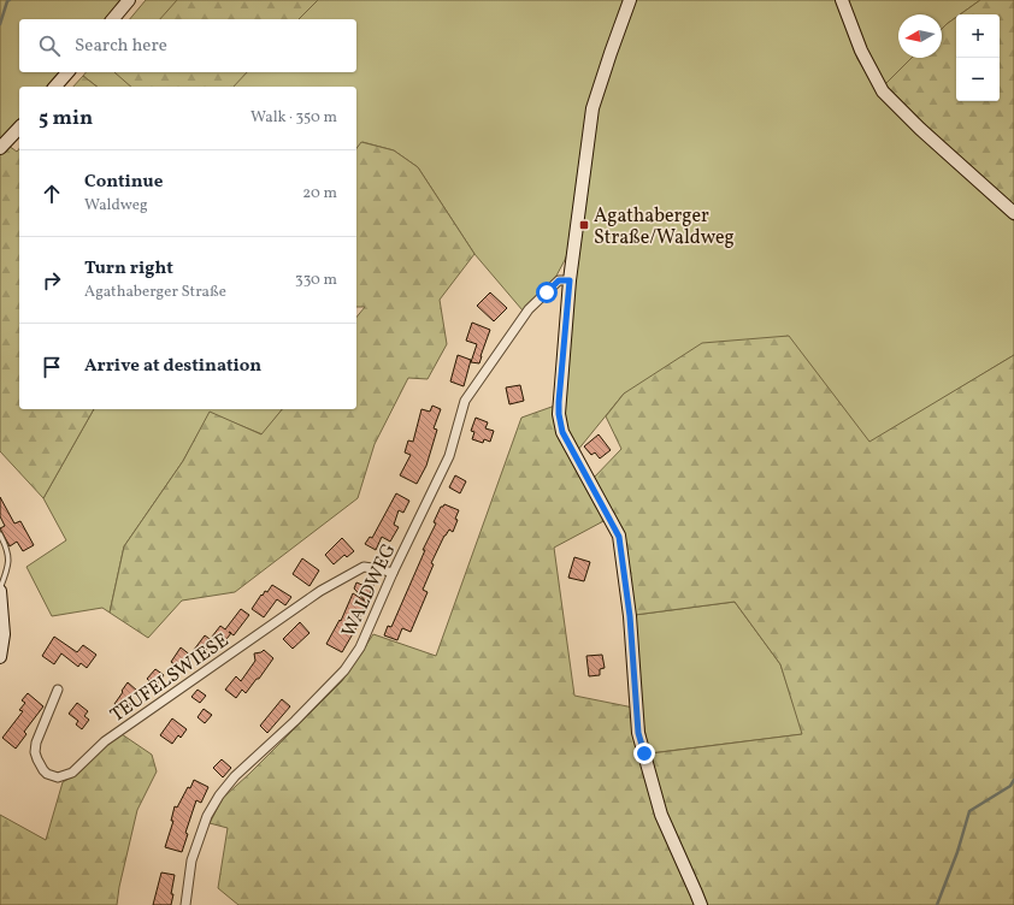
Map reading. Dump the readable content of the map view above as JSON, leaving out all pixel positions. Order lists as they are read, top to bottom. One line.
{"streets":{"street":["WALDWEG","TEUFELSWIESE"]},"crossings":[["WALDWEG","TEUFELSWIESE"]],"places":{"transit":["Agathaberger Straße/Waldweg"]},"north":"left","page":{"map_buttons":["+","−"],"search":"Search here","heading":["5 min","Walk · 350 m"],"list":[["Continue","Waldweg","20 m"],["Turn right","Agathaberger Straße","330 m"],"Arrive at destination"]}}
